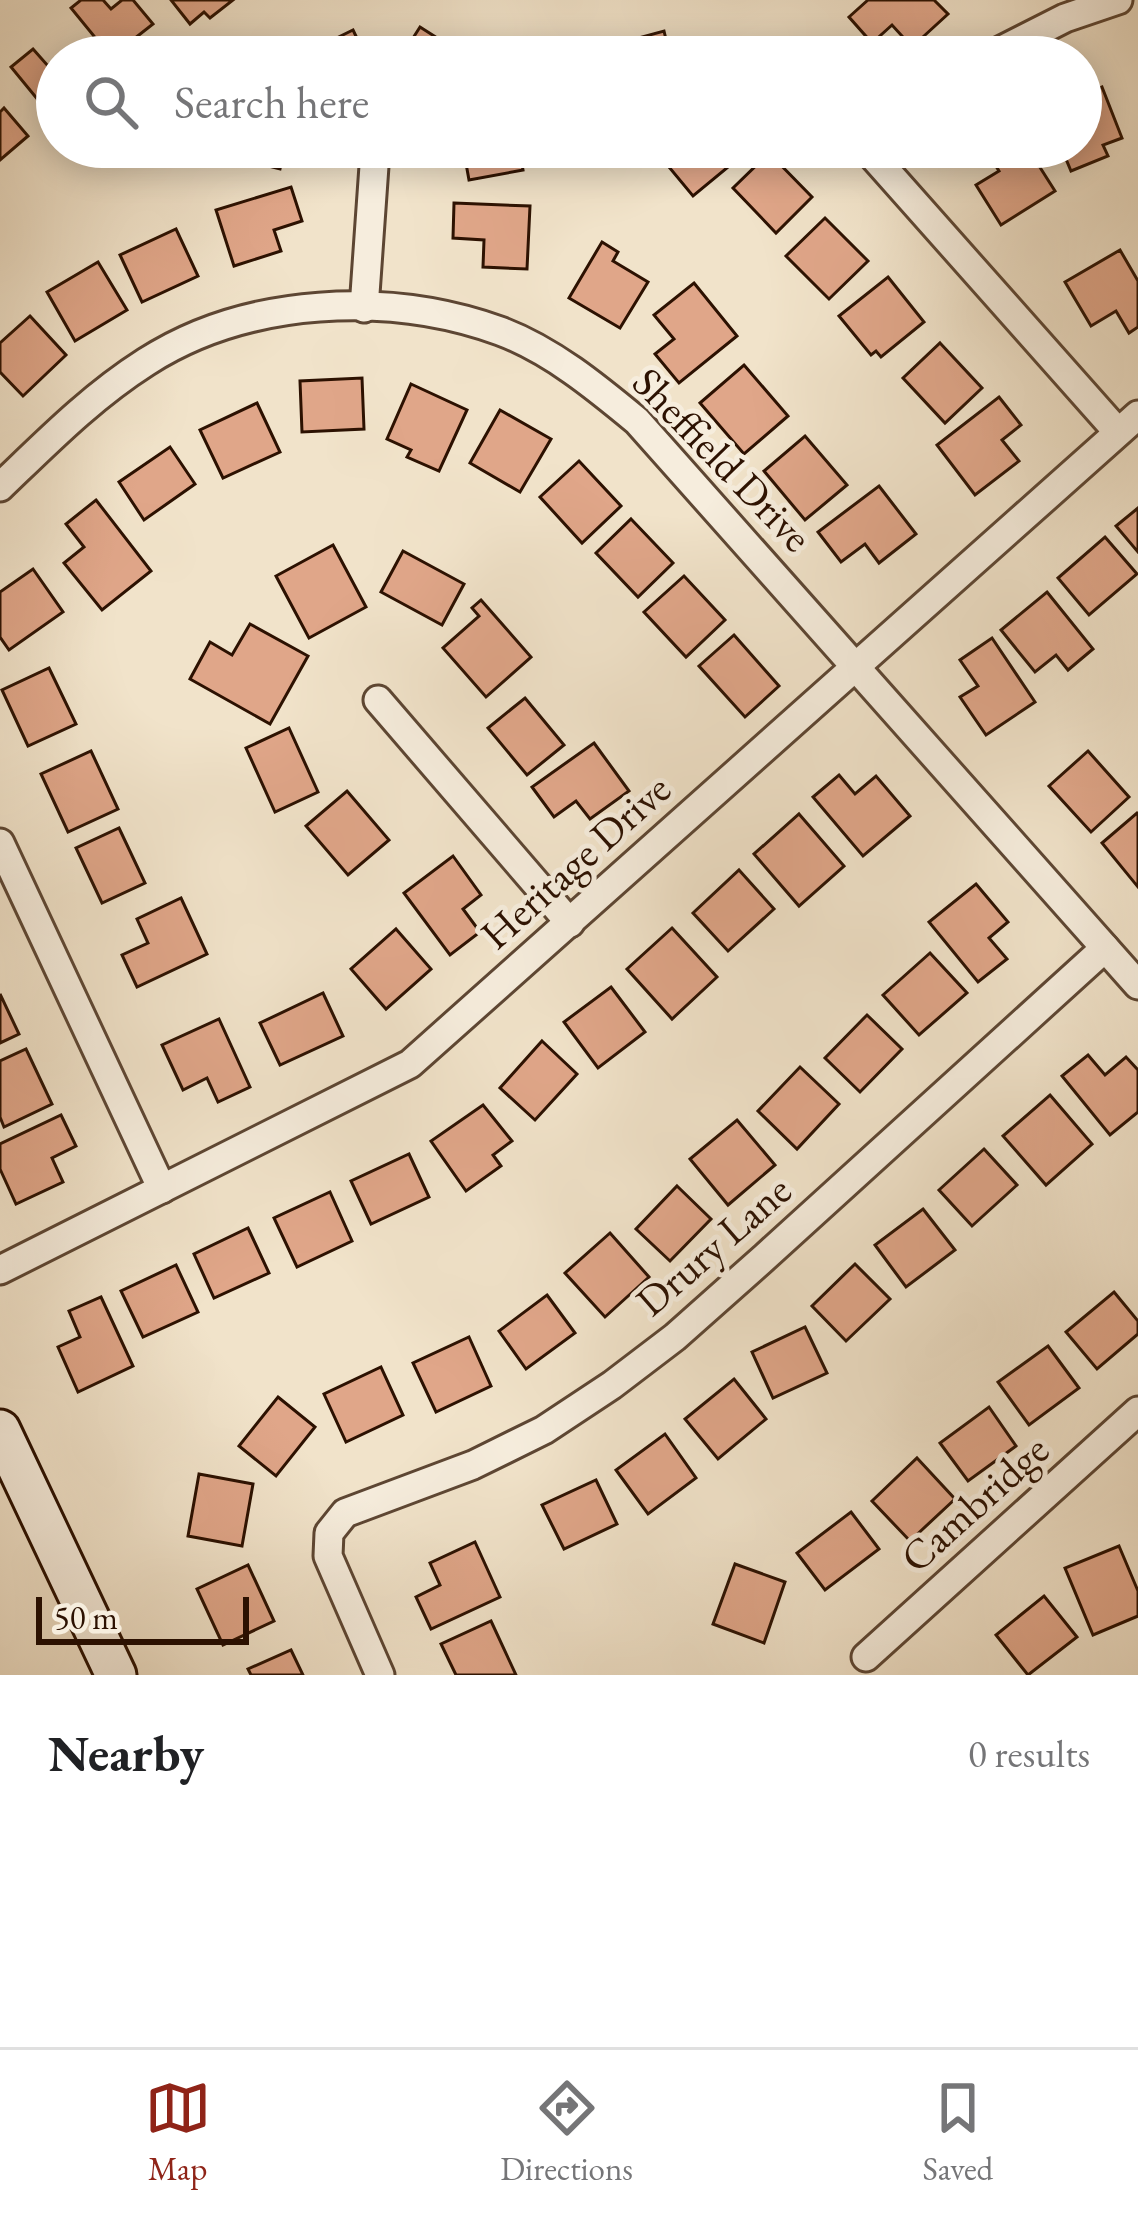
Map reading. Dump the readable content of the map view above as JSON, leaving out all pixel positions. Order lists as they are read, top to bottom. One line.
{"streets":{"street":["Sheffield Drive","Heritage Drive","Drury Lane","Cambridge"]},"crossings":[["Sheffield Drive","Heritage Drive"],["Sheffield Drive","Drury Lane"]],"scale_bar":"50 m","page":{"search":"Search here","scale":"50 m","heading":["Nearby","0 results"],"nav":["Map","Directions","Saved"]}}
